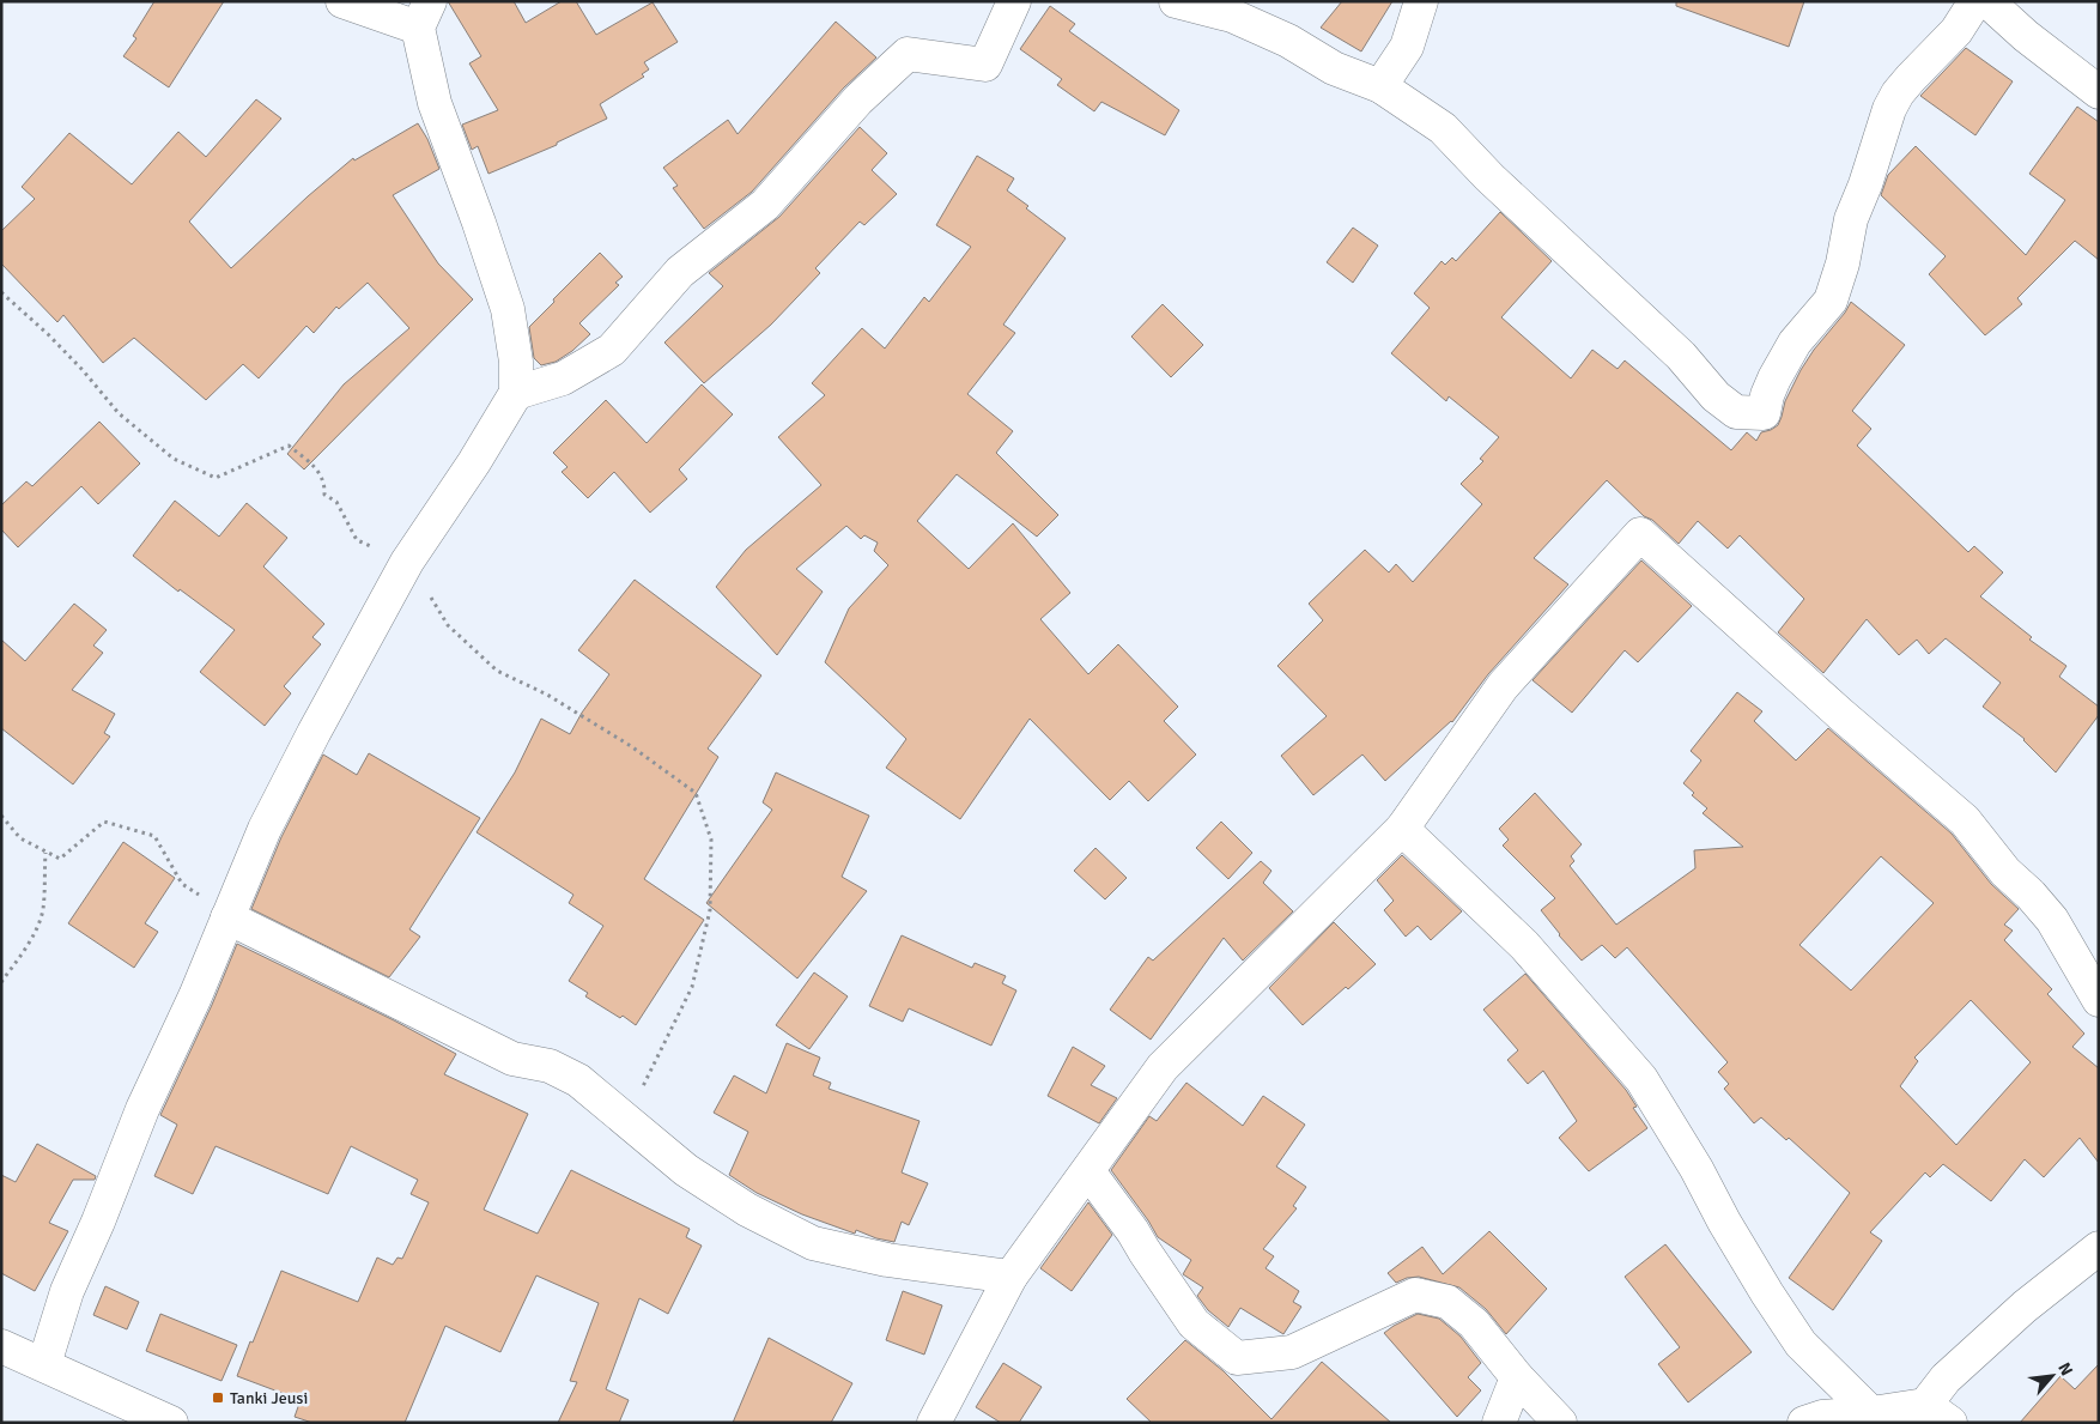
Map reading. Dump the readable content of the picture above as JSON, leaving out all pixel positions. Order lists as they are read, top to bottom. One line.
{"places":{"transit":["Tanki Jeusi"]},"north":"top right"}
